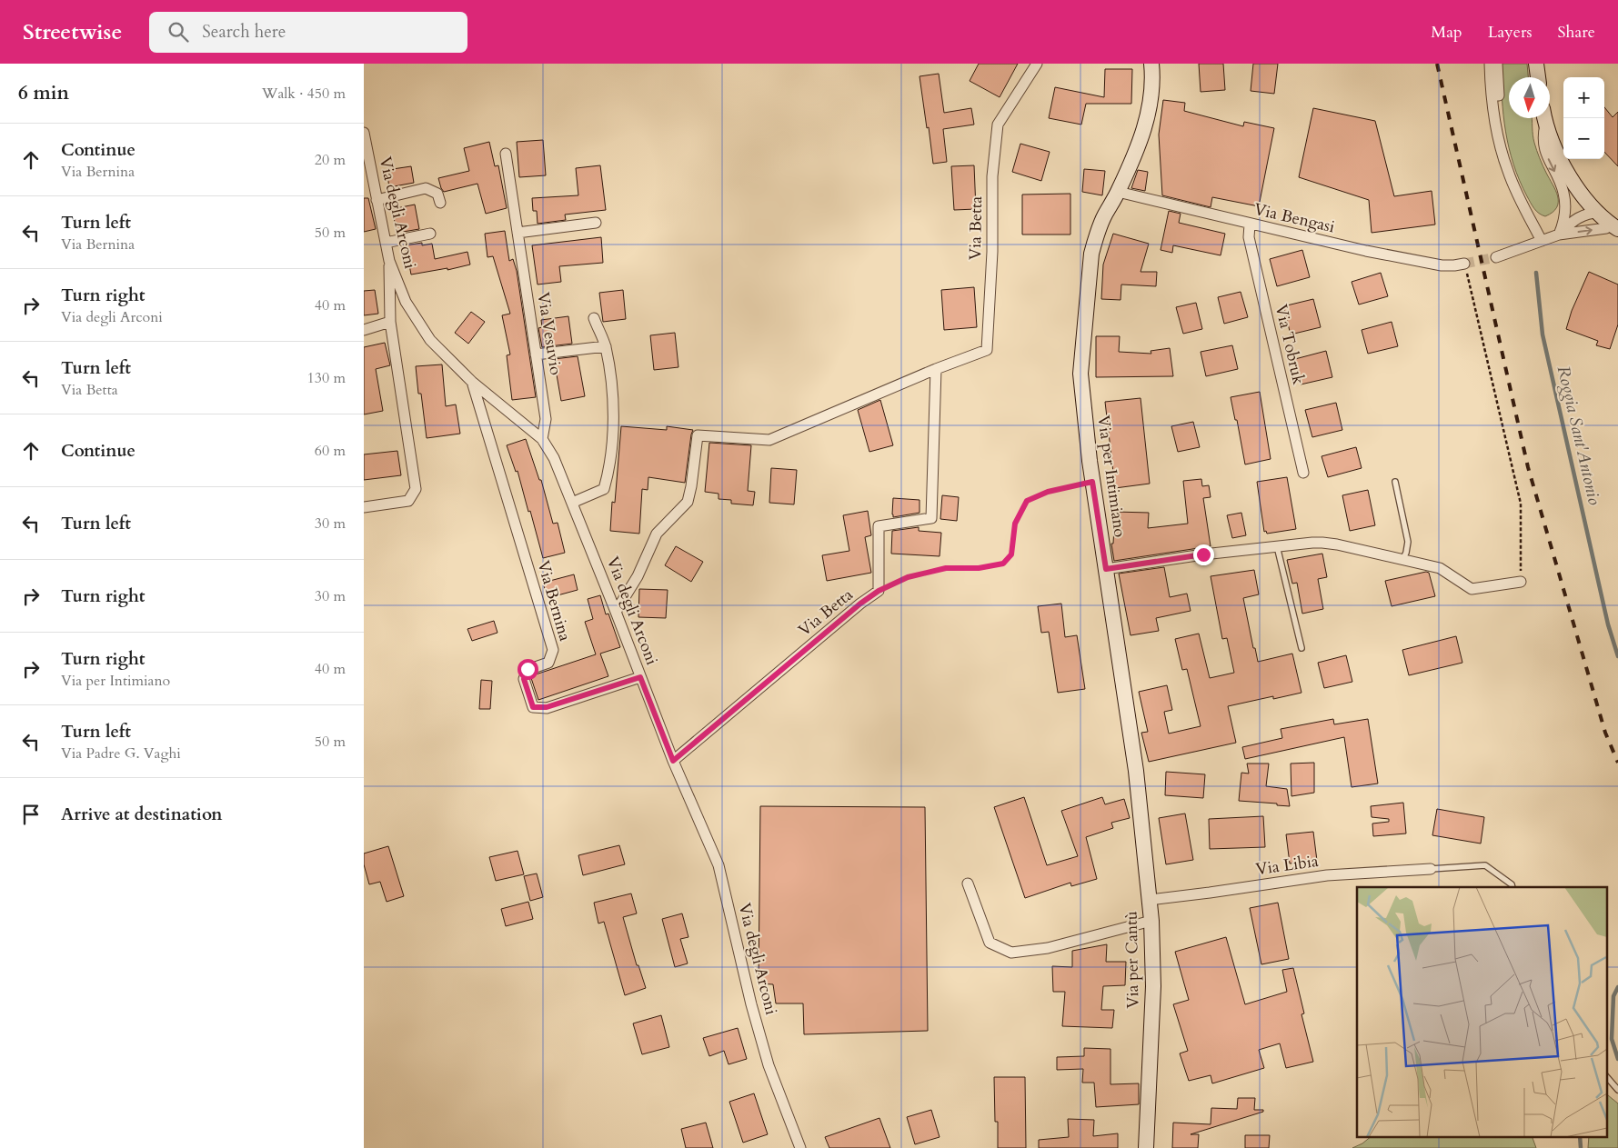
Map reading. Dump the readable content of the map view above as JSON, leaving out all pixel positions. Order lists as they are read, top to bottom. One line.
{"streets":{"street":["Via degli Arconi","Via Bengasi","Via Betta","Via Vesuvio","Via Tobruk","Via per Intimiano","Via Bernina","Via Libia","Via per Cantù"]},"crossings":[["Via degli Arconi","Via Betta"],["Via degli Arconi","Via Vesuvio"],["Via degli Arconi","Via Bernina"],["Via Bengasi","Via Tobruk"],["Via Bengasi","Via per Intimiano"],["Via per Intimiano","Via per Cantù"],["Via Libia","Via per Cantù"]],"water":["Roggia Sant'Antonio"],"north":"bottom","page":{"header":"Streetwise","search":"Search here","nav":["Map","Layers","Share"],"heading":["6 min","Walk · 450 m"],"map_buttons":["+","−"],"list":[["Continue","Via Bernina","20 m"],["Turn left","Via Bernina","50 m"],["Turn right","Via degli Arconi","40 m"],["Turn left","Via Betta","130 m"],["Continue","60 m"],["Turn left","30 m"],["Turn right","30 m"],["Turn right","Via per Intimiano","40 m"],["Turn left","Via Padre G. Vaghi","50 m"],"Arrive at destination"]}}
